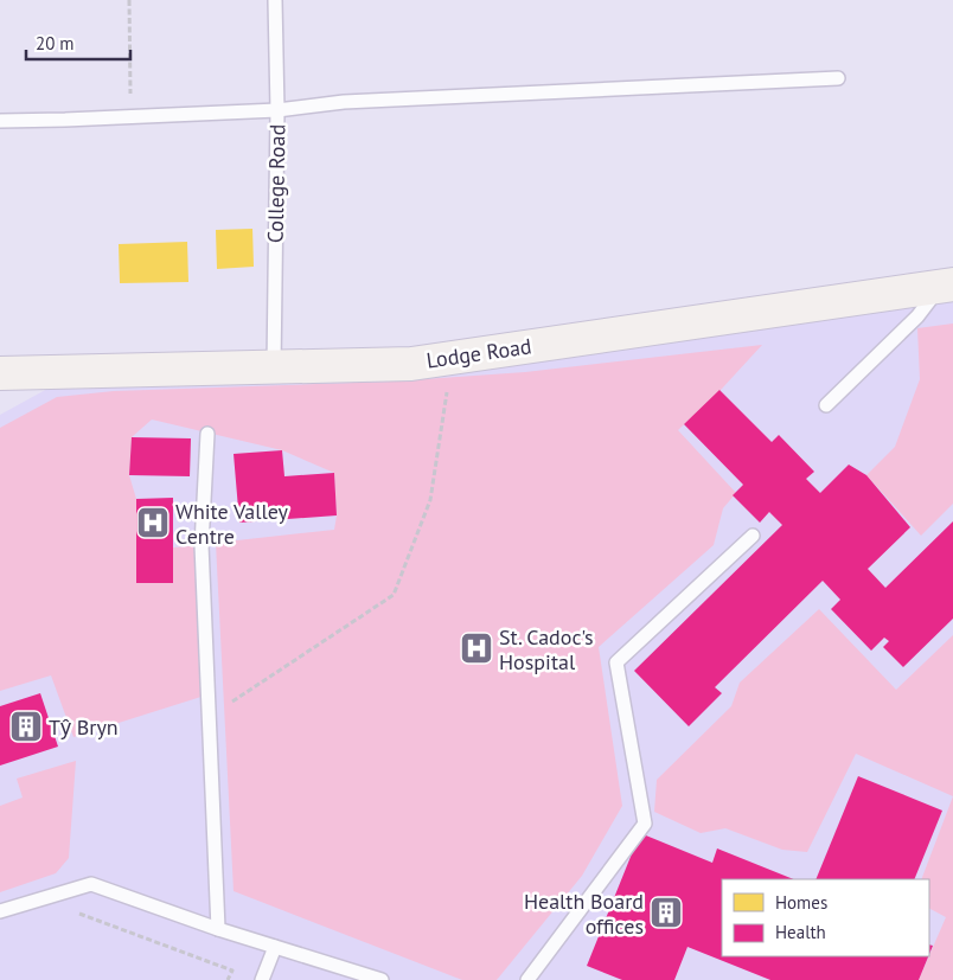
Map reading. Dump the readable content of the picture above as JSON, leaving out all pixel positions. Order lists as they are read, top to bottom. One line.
{"streets":{"street":["Lodge Road"],"lane":["College Road"]},"crossings":[["College Road","Lodge Road"]],"places":{"hospital":["White Valley Centre","St. Cadoc's Hospital"],"building":["Tŷ Bryn","Health Board offices"]},"legend":["Homes","Health"],"scale_bar":"20 m"}
